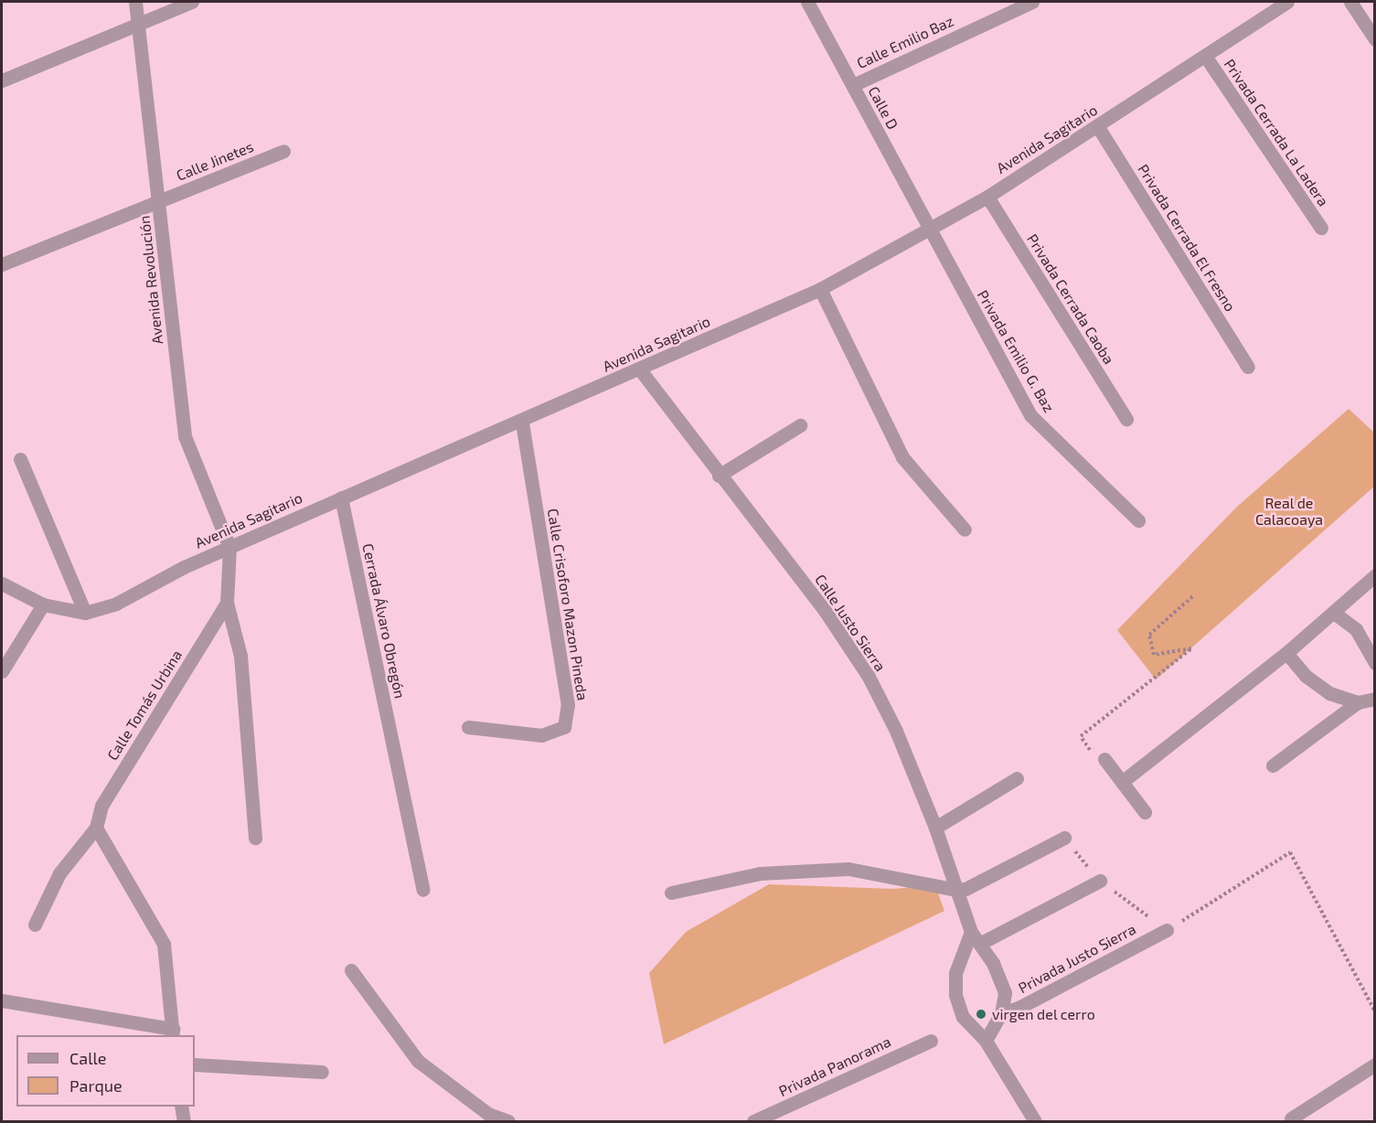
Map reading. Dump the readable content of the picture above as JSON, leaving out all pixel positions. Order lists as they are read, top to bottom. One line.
{"streets":{"street":["Calle Emilio Baz","Calle D","Privada Cerrada La Ladera","Avenida Sagitario","Calle Jinetes","Privada Cerrada El Fresno","Avenida Revolución","Privada Cerrada Caoba","Privada Emilio G. Baz","Calle Crisoforo Mazon Pineda","Cerrada Álvaro Obregón","Calle Justo Sierra","Calle Tomás Urbina","Privada Justo Sierra","Privada Panorama"]},"crossings":[["Calle Emilio Baz","Calle D"],["Calle D","Avenida Sagitario"],["Calle D","Privada Emilio G. Baz"],["Privada Cerrada La Ladera","Avenida Sagitario"],["Avenida Sagitario","Privada Cerrada El Fresno"],["Avenida Sagitario","Avenida Revolución"],["Avenida Sagitario","Privada Cerrada Caoba"],["Avenida Sagitario","Privada Emilio G. Baz"],["Avenida Sagitario","Calle Crisoforo Mazon Pineda"],["Avenida Sagitario","Cerrada Álvaro Obregón"],["Avenida Sagitario","Calle Justo Sierra"],["Calle Jinetes","Avenida Revolución"],["Calle Justo Sierra","Privada Justo Sierra"]],"parks":["Real de Calacoaya"],"places":["virgen del cerro"],"legend":["Calle","Parque"]}
